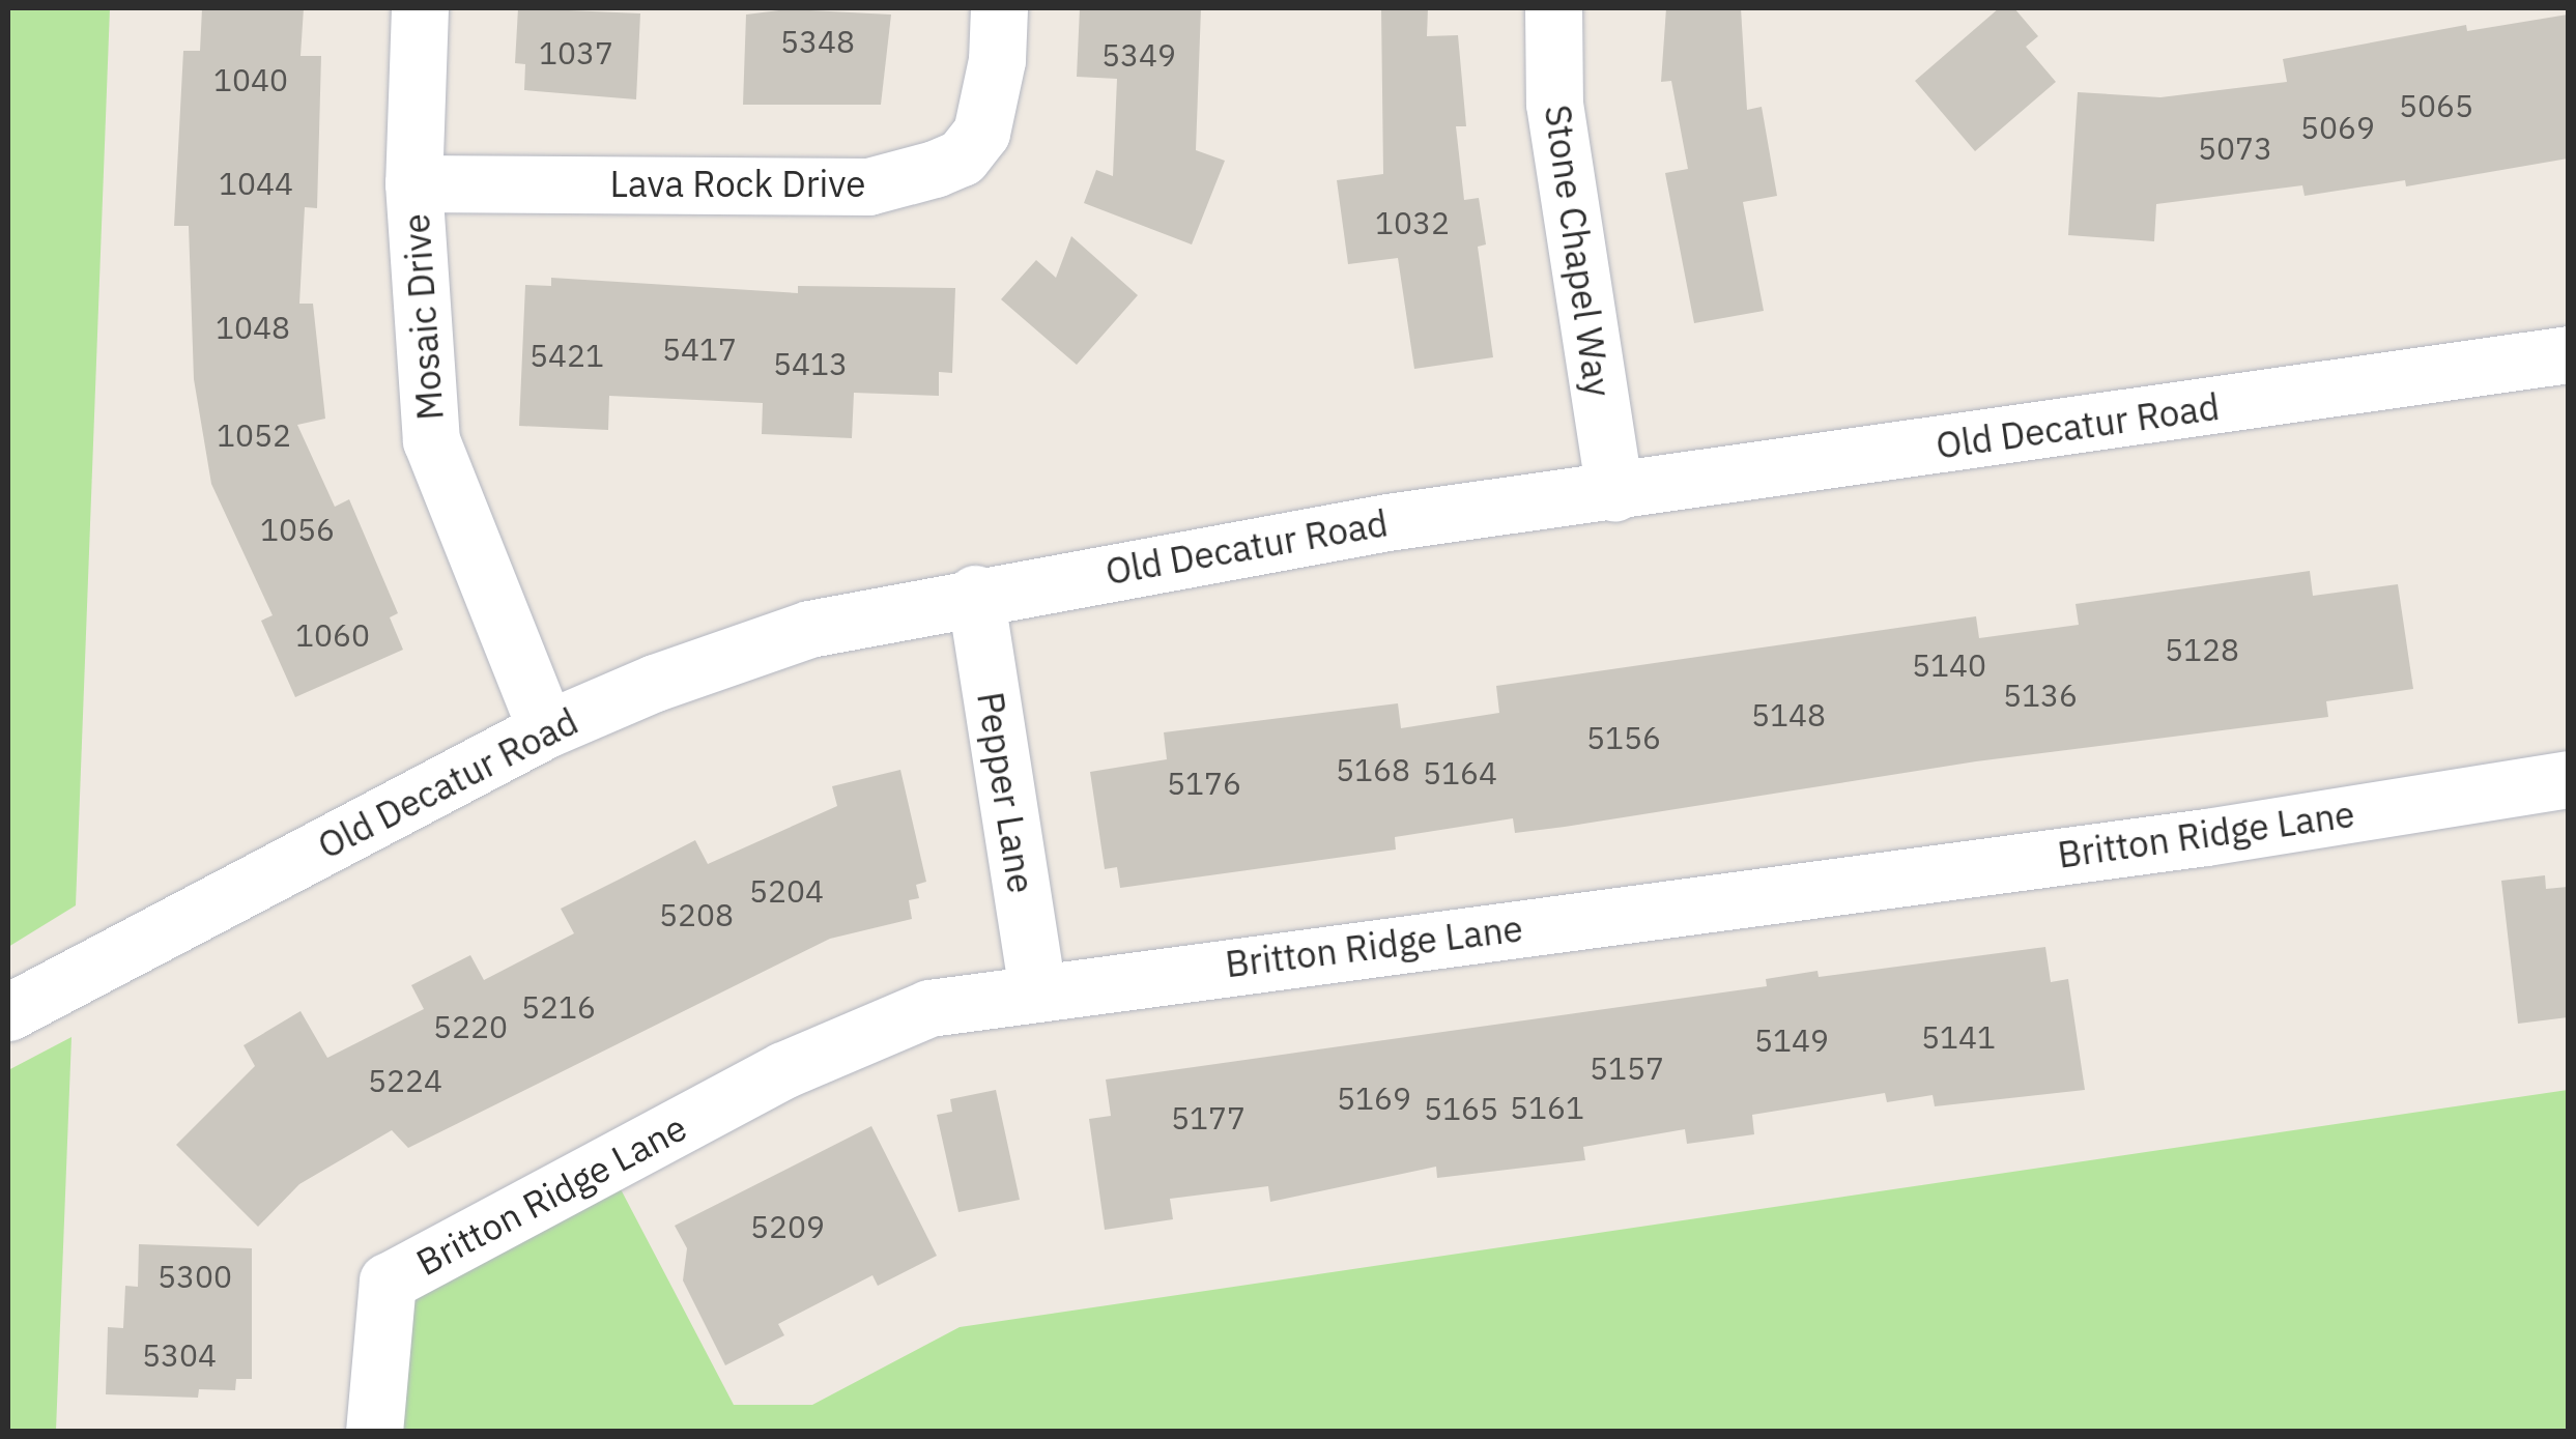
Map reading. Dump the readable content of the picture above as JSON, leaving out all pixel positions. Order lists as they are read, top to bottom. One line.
{"streets":{"street":["Lava Rock Drive","Stone Chapel Way","Mosaic Drive","Old Decatur Road","Pepper Lane","Britton Ridge Lane"]},"crossings":[["Lava Rock Drive","Mosaic Drive"],["Stone Chapel Way","Old Decatur Road"],["Mosaic Drive","Old Decatur Road"],["Old Decatur Road","Pepper Lane"],["Pepper Lane","Britton Ridge Lane"]],"house_numbers":["5348","1037","5349","1040","5065","5069","5073","1044","1032","1048","5417","5421","5413","1052","1056","1060","5128","5140","5136","5148","5156","5168","5164","5176","5204","5208","5216","5220","5141","5149","5157","5224","5169","5161","5165","5177","5209","5300","5304"]}
